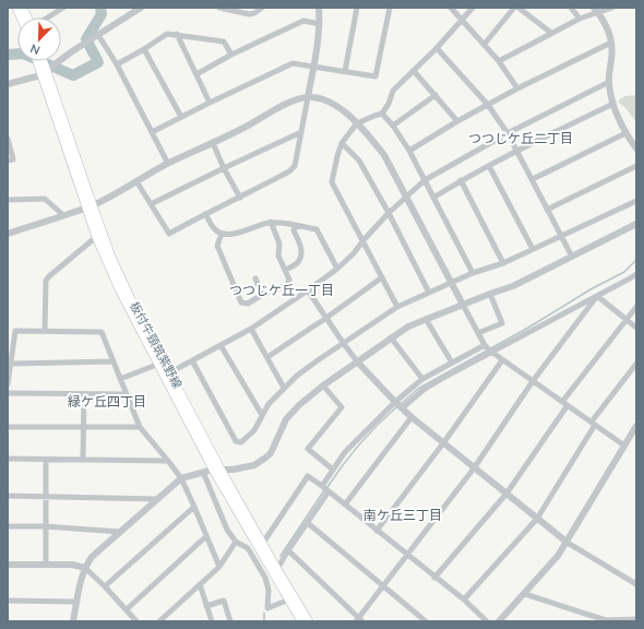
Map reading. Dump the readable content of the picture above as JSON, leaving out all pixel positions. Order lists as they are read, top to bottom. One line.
{"streets":{"main road":["板付牛頸筑紫野線"]},"districts":["つつじケ丘二丁目","つつじケ丘一丁目","緑ケ丘四丁目","南ケ丘三丁目"],"north":"bottom left"}
